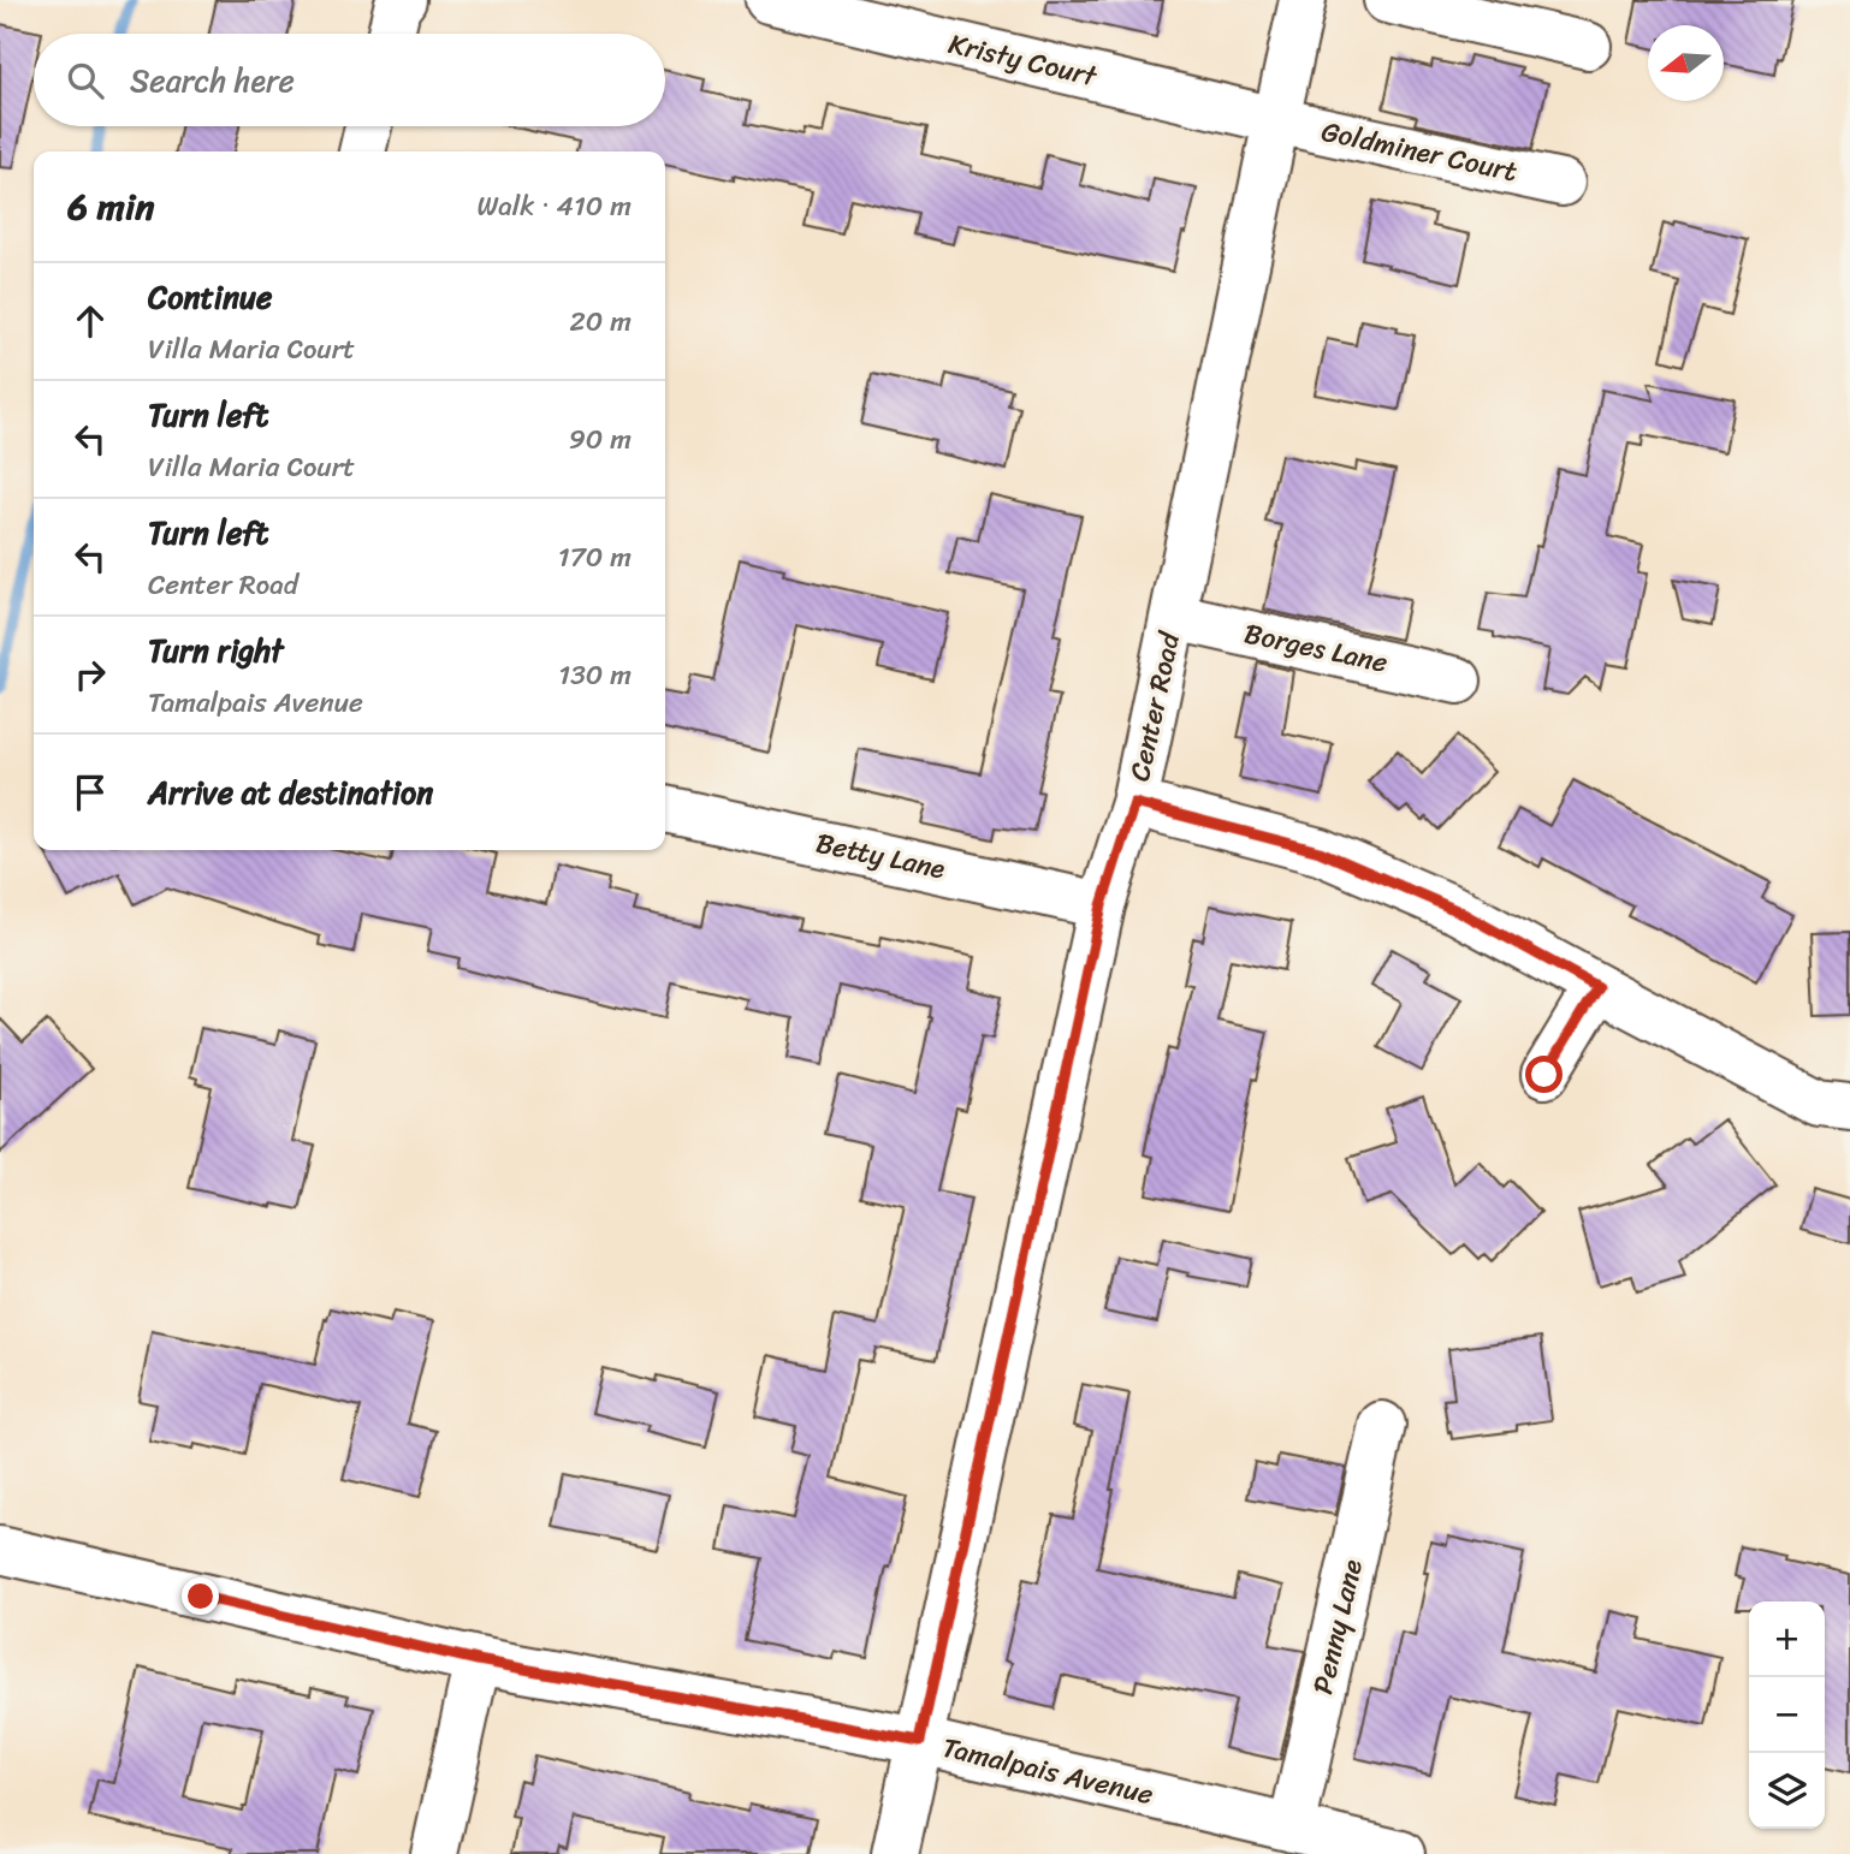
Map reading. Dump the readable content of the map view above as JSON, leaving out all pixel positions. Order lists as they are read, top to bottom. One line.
{"streets":{"street":["Kristy Court","Goldminer Court","Borges Lane","Center Road","Betty Lane","Penny Lane","Tamalpais Avenue"]},"crossings":[["Kristy Court","Goldminer Court"],["Kristy Court","Center Road"],["Goldminer Court","Center Road"],["Borges Lane","Center Road"],["Center Road","Betty Lane"],["Center Road","Tamalpais Avenue"],["Penny Lane","Tamalpais Avenue"]],"north":"left","page":{"search":"Search here","heading":["6 min","Walk · 410 m"],"list":[["Continue","Villa Maria Court","20 m"],["Turn left","Villa Maria Court","90 m"],["Turn left","Center Road","170 m"],["Turn right","Tamalpais Avenue","130 m"],"Arrive at destination"],"map_buttons":["+","−"]}}
